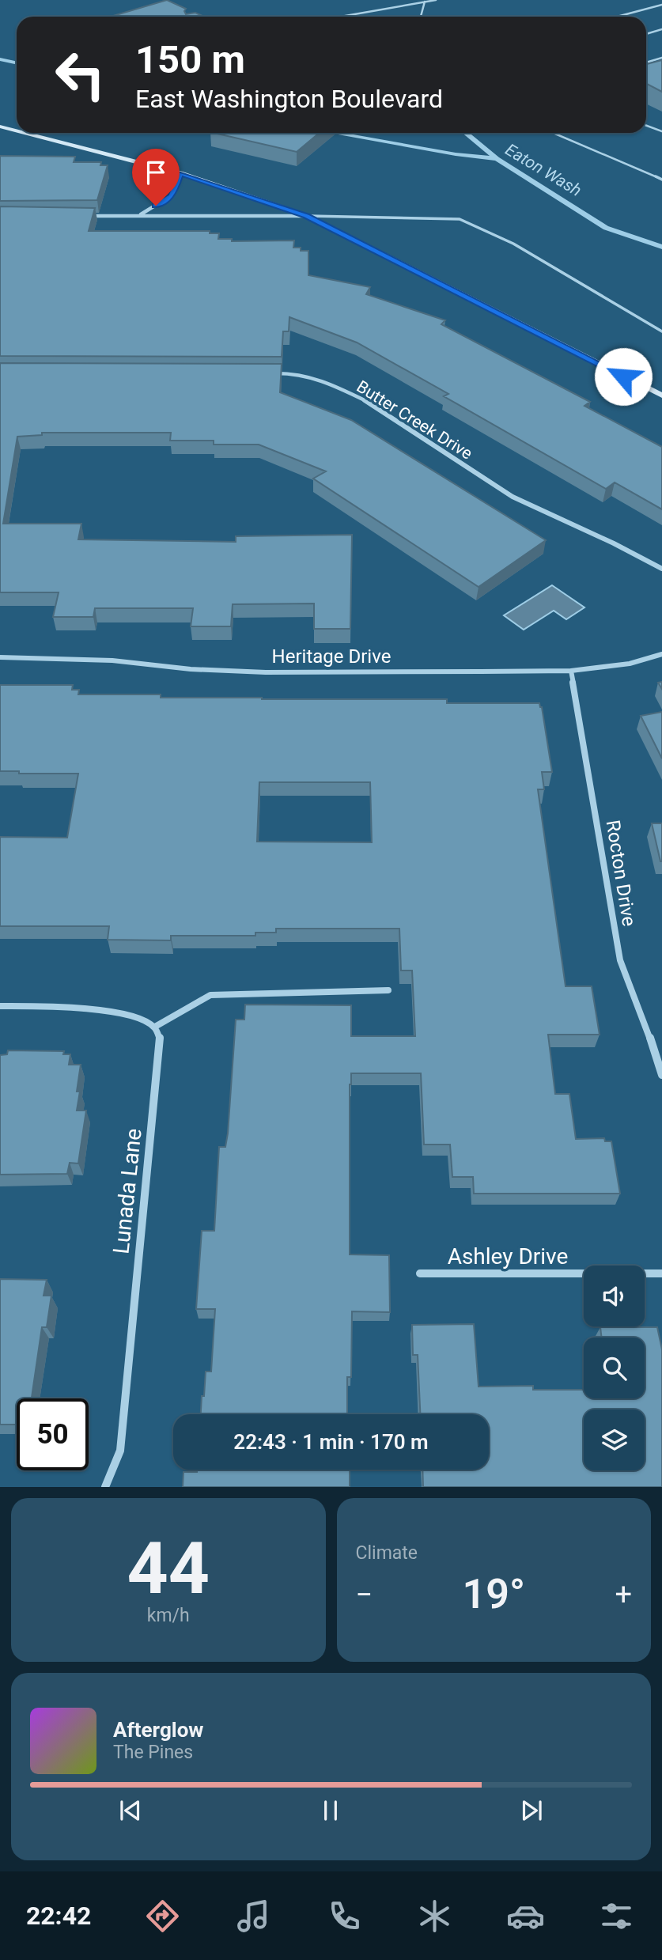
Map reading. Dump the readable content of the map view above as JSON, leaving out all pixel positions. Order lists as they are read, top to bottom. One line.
{"streets":{"street":["Butter Creek Drive","Heritage Drive","Rocton Drive","Lunada Lane","Ashley Drive"]},"crossings":[["Heritage Drive","Rocton Drive"]],"water":["Eaton Wash"],"page":{"turn":["150 m","East Washington Boulevard"],"limit":"50","trip":"22:43 · 1 min · 170 m","tile":[["44","km/h"],"Climate"],"heat":["−","19°","+"],"song":["Afterglow","The Pines"],"tabs":"22:42"}}
